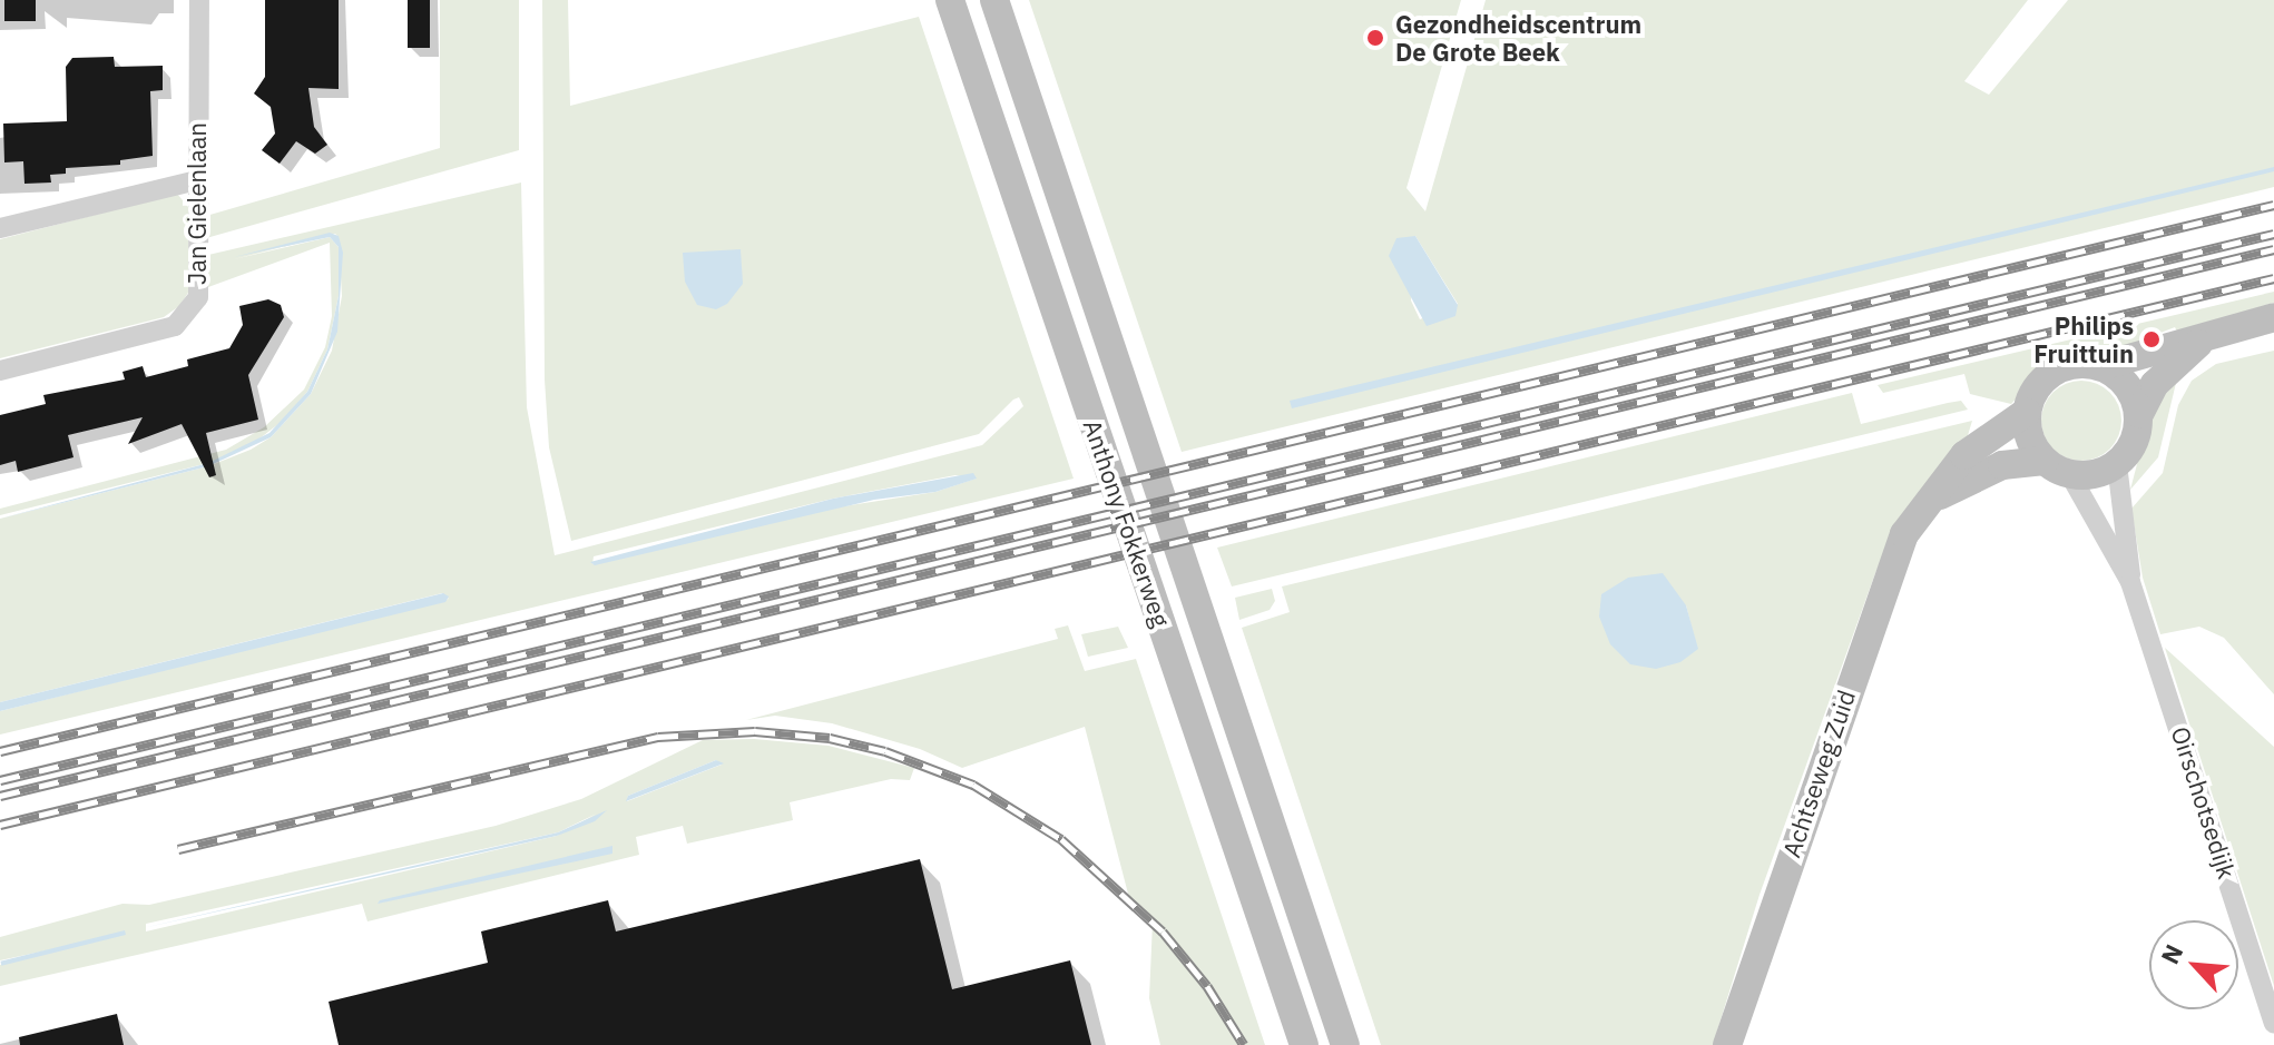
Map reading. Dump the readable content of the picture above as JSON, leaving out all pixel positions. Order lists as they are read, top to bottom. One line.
{"streets":{"main road":["Anthony Fokkerweg","Achtseweg Zuid"],"street":["Jan Gielenlaan","Oirschotsedijk"]},"crossings":[["Achtseweg Zuid","Oirschotsedijk"]],"places":["Gezondheidscentrum De Grote Beek","Philips Fruittuin"],"north":"top left"}
